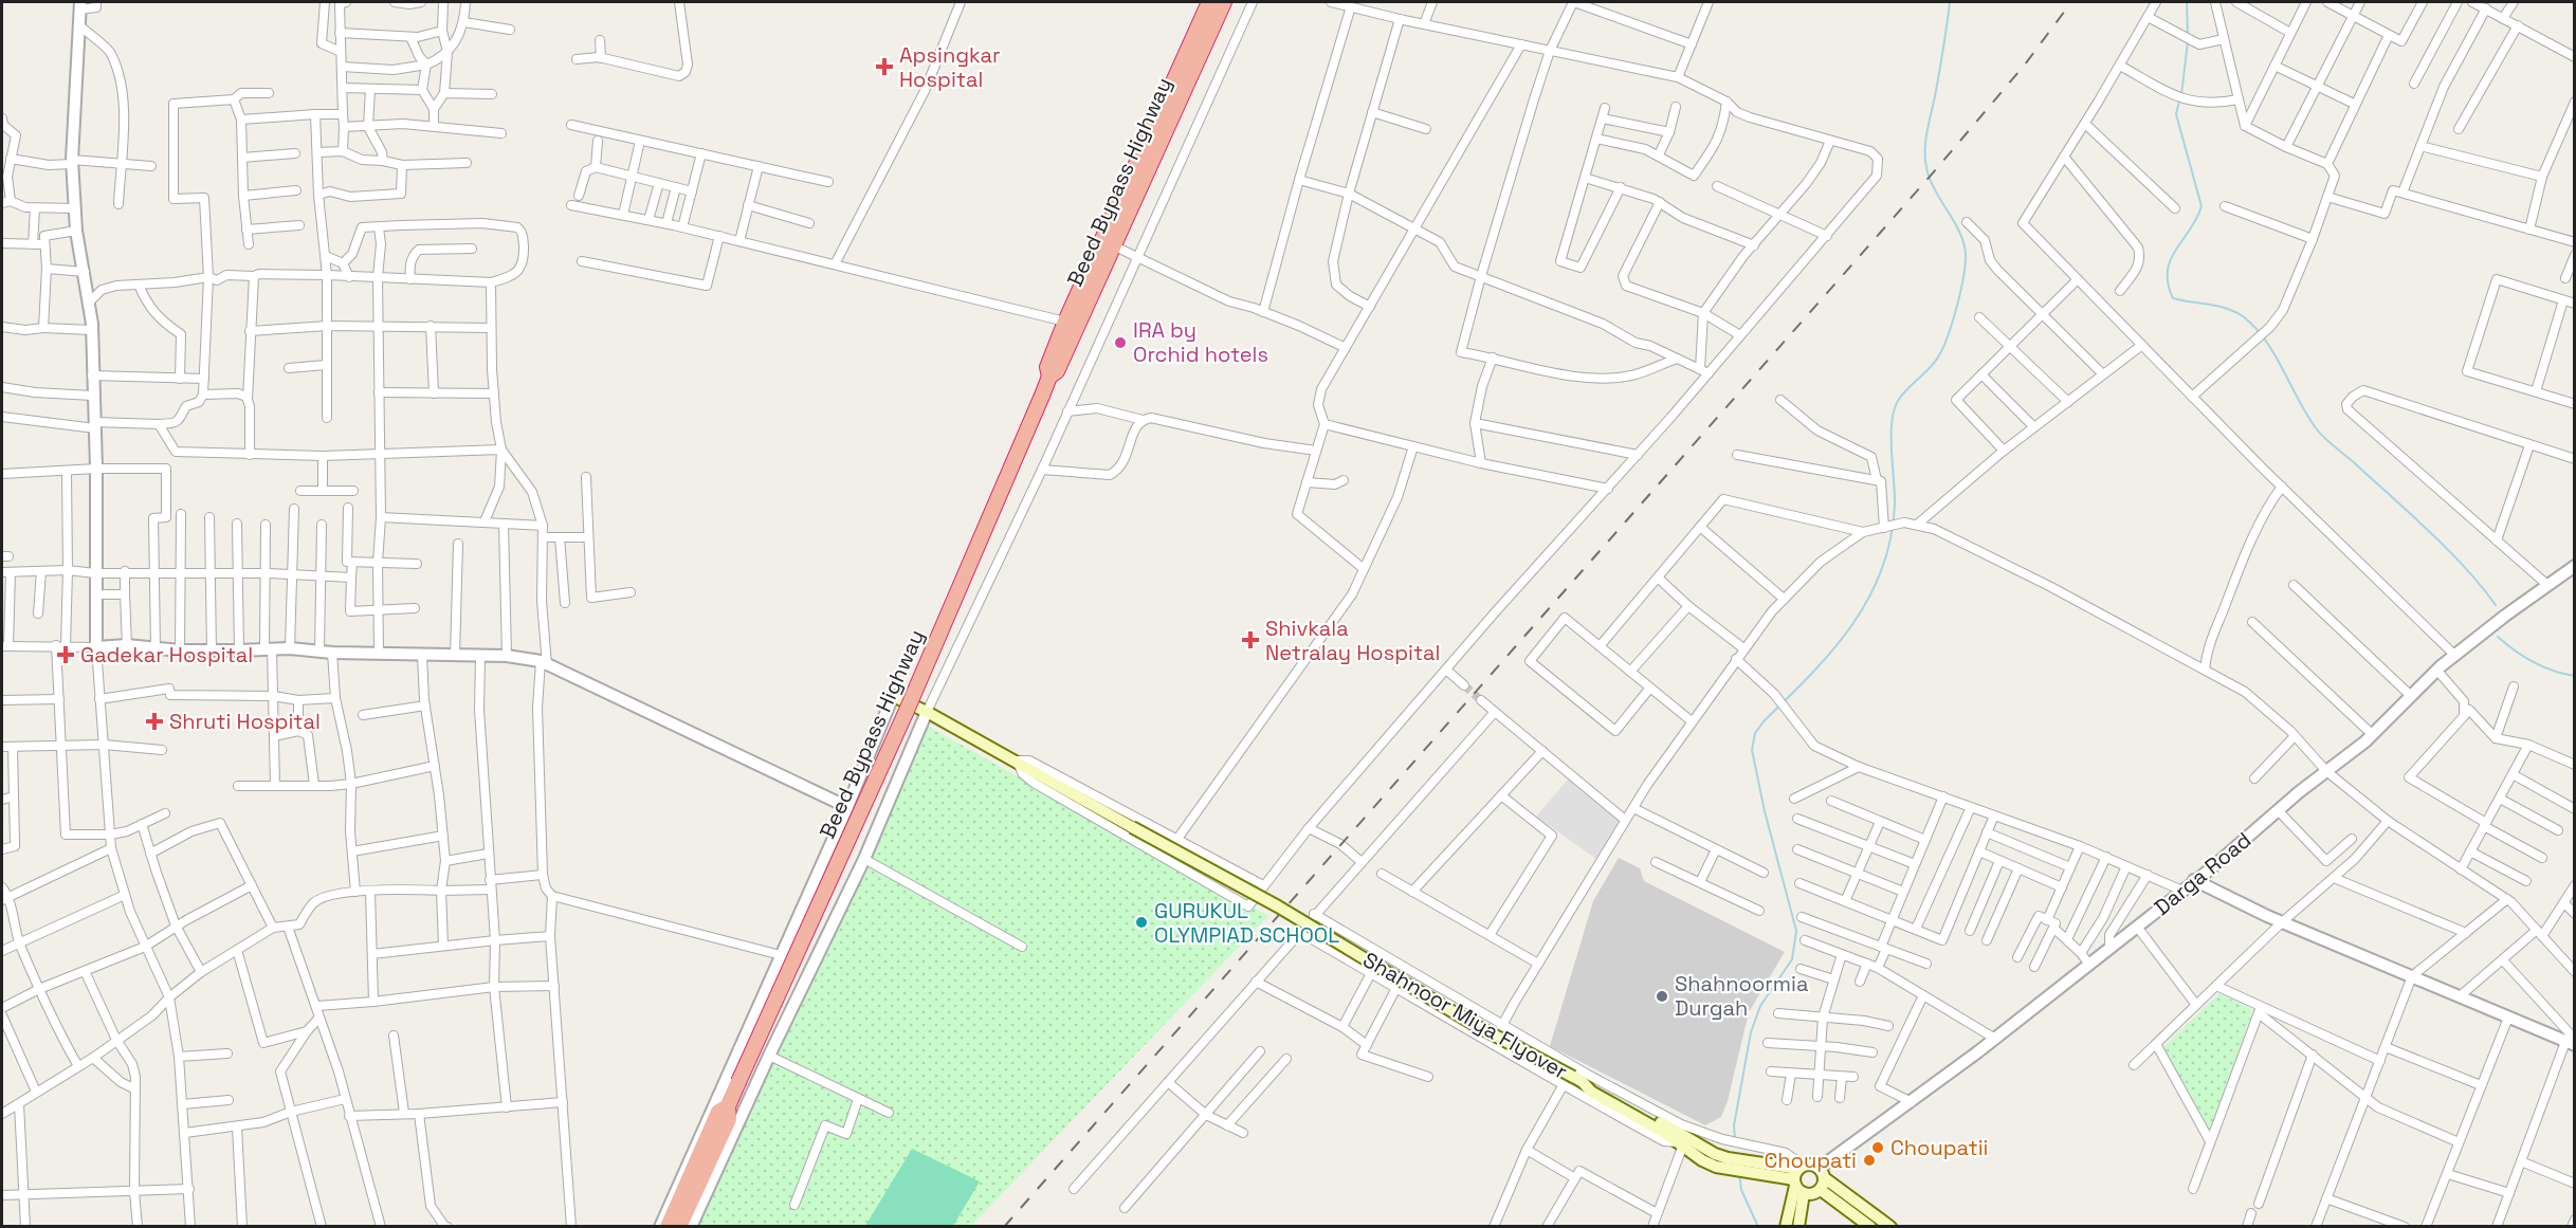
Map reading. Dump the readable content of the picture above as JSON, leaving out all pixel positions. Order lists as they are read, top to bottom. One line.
{"streets":{"highway":["Beed Bypass Highway"],"main road":["Shahnoor Miya Flyover"],"street":["Darga Road"]},"places":{"health":["Apsingkar Hospital","Shivkala Netralay Hospital","Gadekar Hospital","Shruti Hospital"],"other":["IRA by Orchid hotels","GURUKUL OLYMPIAD SCHOOL","Shahnoormia Durgah","Choupatii","Choupati"]}}
